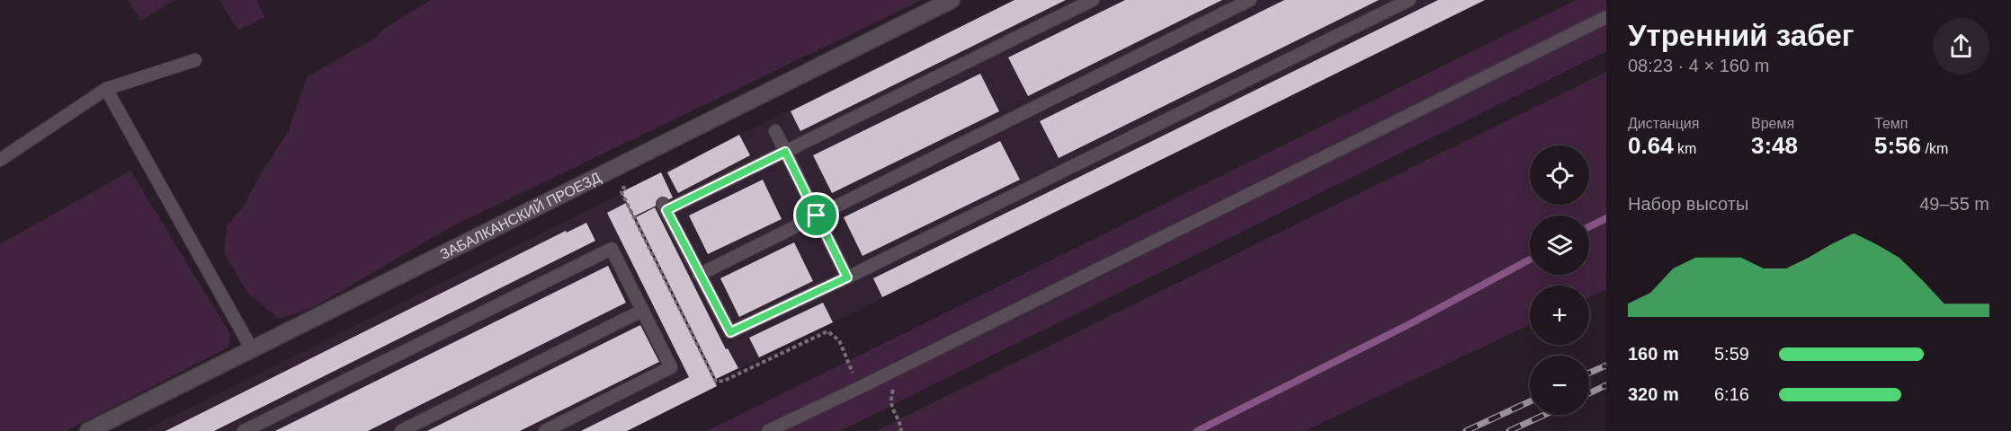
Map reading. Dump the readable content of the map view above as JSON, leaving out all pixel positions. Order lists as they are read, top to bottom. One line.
{"streets":{"street":["ЗАБАЛКАНСКИЙ ПРОЕЗД"]},"page":{"heading":["Утренний забег","08:23 · 4 × 160 m"],"stats":[["Дистанция","0.64 km"],["Время","3:48"],["Темп","5:56 /km"]],"map_buttons":["+","−"],"chart":["Набор высоты","49–55 m"],"list":[{"name":"160 m","note":"5:59"},{"name":"320 m","note":"6:16"}]}}
